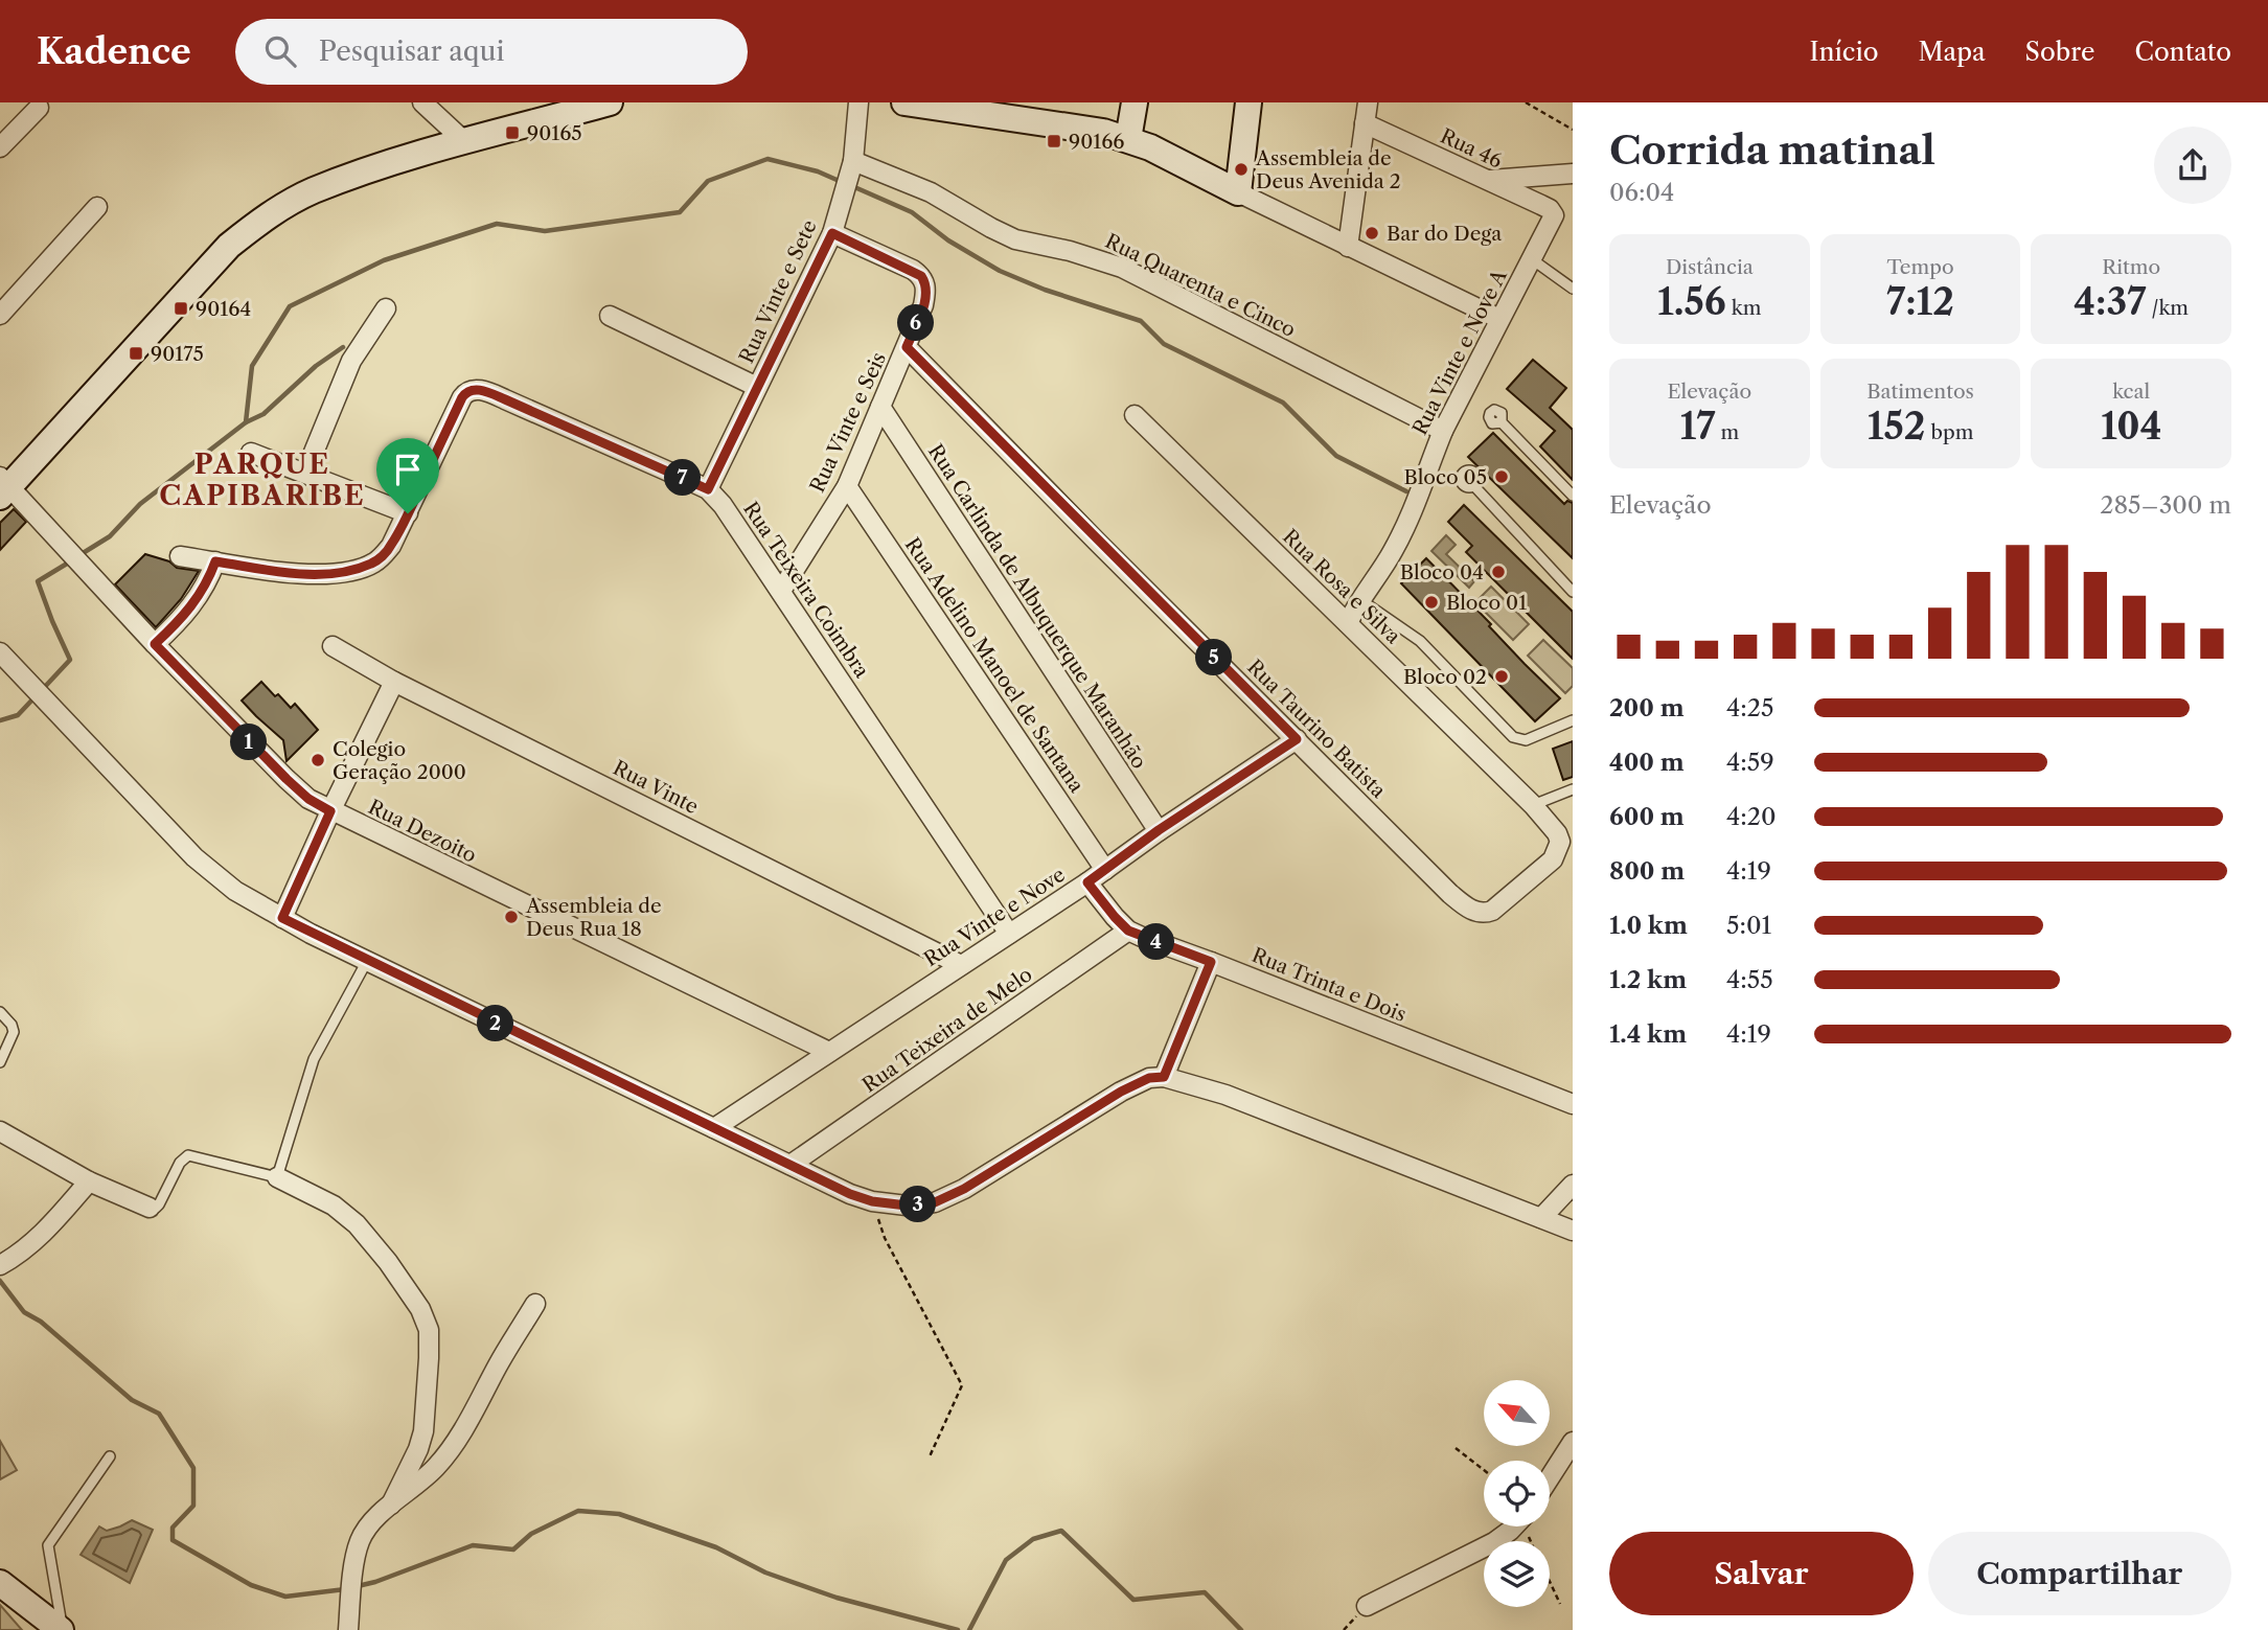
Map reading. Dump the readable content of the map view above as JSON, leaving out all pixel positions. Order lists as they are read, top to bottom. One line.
{"streets":{"street":["Rua 46","Rua Quarenta e Cinco","Rua Vinte e Sete","Rua Vinte e Nove A","Rua Vinte e Seis","Rua Rosa e Silva","Rua Teixeira Coimbra","Rua Carlinda de Albuquerque Maranhão","Rua Adelino Manoel de Santana","Rua Taurino Batista","Rua Vinte","Rua Dezoito","Rua Vinte e Nove","Rua Trinta e Dois","Rua Teixeira de Melo"]},"crossings":[["Rua 46","Rua Vinte e Nove A"],["Rua Quarenta e Cinco","Rua Vinte e Sete"],["Rua Quarenta e Cinco","Rua Vinte e Nove A"],["Rua Vinte e Sete","Rua Vinte e Seis"],["Rua Vinte e Sete","Rua Teixeira Coimbra"],["Rua Vinte e Nove A","Rua Rosa e Silva"],["Rua Vinte e Seis","Rua Teixeira Coimbra"],["Rua Vinte e Seis","Rua Carlinda de Albuquerque Maranhão"],["Rua Vinte e Seis","Rua Adelino Manoel de Santana"],["Rua Vinte e Seis","Rua Taurino Batista"],["Rua Rosa e Silva","Rua Taurino Batista"],["Rua Teixeira Coimbra","Rua Vinte e Nove"],["Rua Carlinda de Albuquerque Maranhão","Rua Vinte e Nove"],["Rua Adelino Manoel de Santana","Rua Vinte e Nove"],["Rua Taurino Batista","Rua Vinte e Nove"],["Rua Vinte","Rua Vinte e Nove"],["Rua Dezoito","Rua Vinte e Nove"],["Rua Vinte e Nove","Rua Trinta e Dois"],["Rua Trinta e Dois","Rua Teixeira de Melo"]],"districts":["PARQUE CAPIBARIBE"],"places":{"transit":["90165","90166","90164","90175"],"other":["Assembleia de Deus Avenida 2","Bar do Dega","Bloco 05","Bloco 04","Bloco 01","Bloco 02","Colegio Geração 2000","Assembleia de Deus Rua 18"]},"north":"top left","page":{"header":"Kadence","search":"Pesquisar aqui","nav":["Início","Mapa","Sobre","Contato"],"heading":["Corrida matinal","06:04"],"stats":[["Distância","1.56 km"],["Tempo","7:12"],["Ritmo","4:37 /km"],["Elevação","17 m"],["Batimentos","152 bpm"],["kcal","104"]],"pins":["6","7","5","1","4","2","3"],"chart":["Elevação","285–300 m"],"list":[{"name":"200 m","note":"4:25"},{"name":"400 m","note":"4:59"},{"name":"600 m","note":"4:20"},{"name":"800 m","note":"4:19"},{"name":"1.0 km","note":"5:01"},{"name":"1.2 km","note":"4:55"},{"name":"1.4 km","note":"4:19"}],"buttons":["Salvar","Compartilhar"]}}
